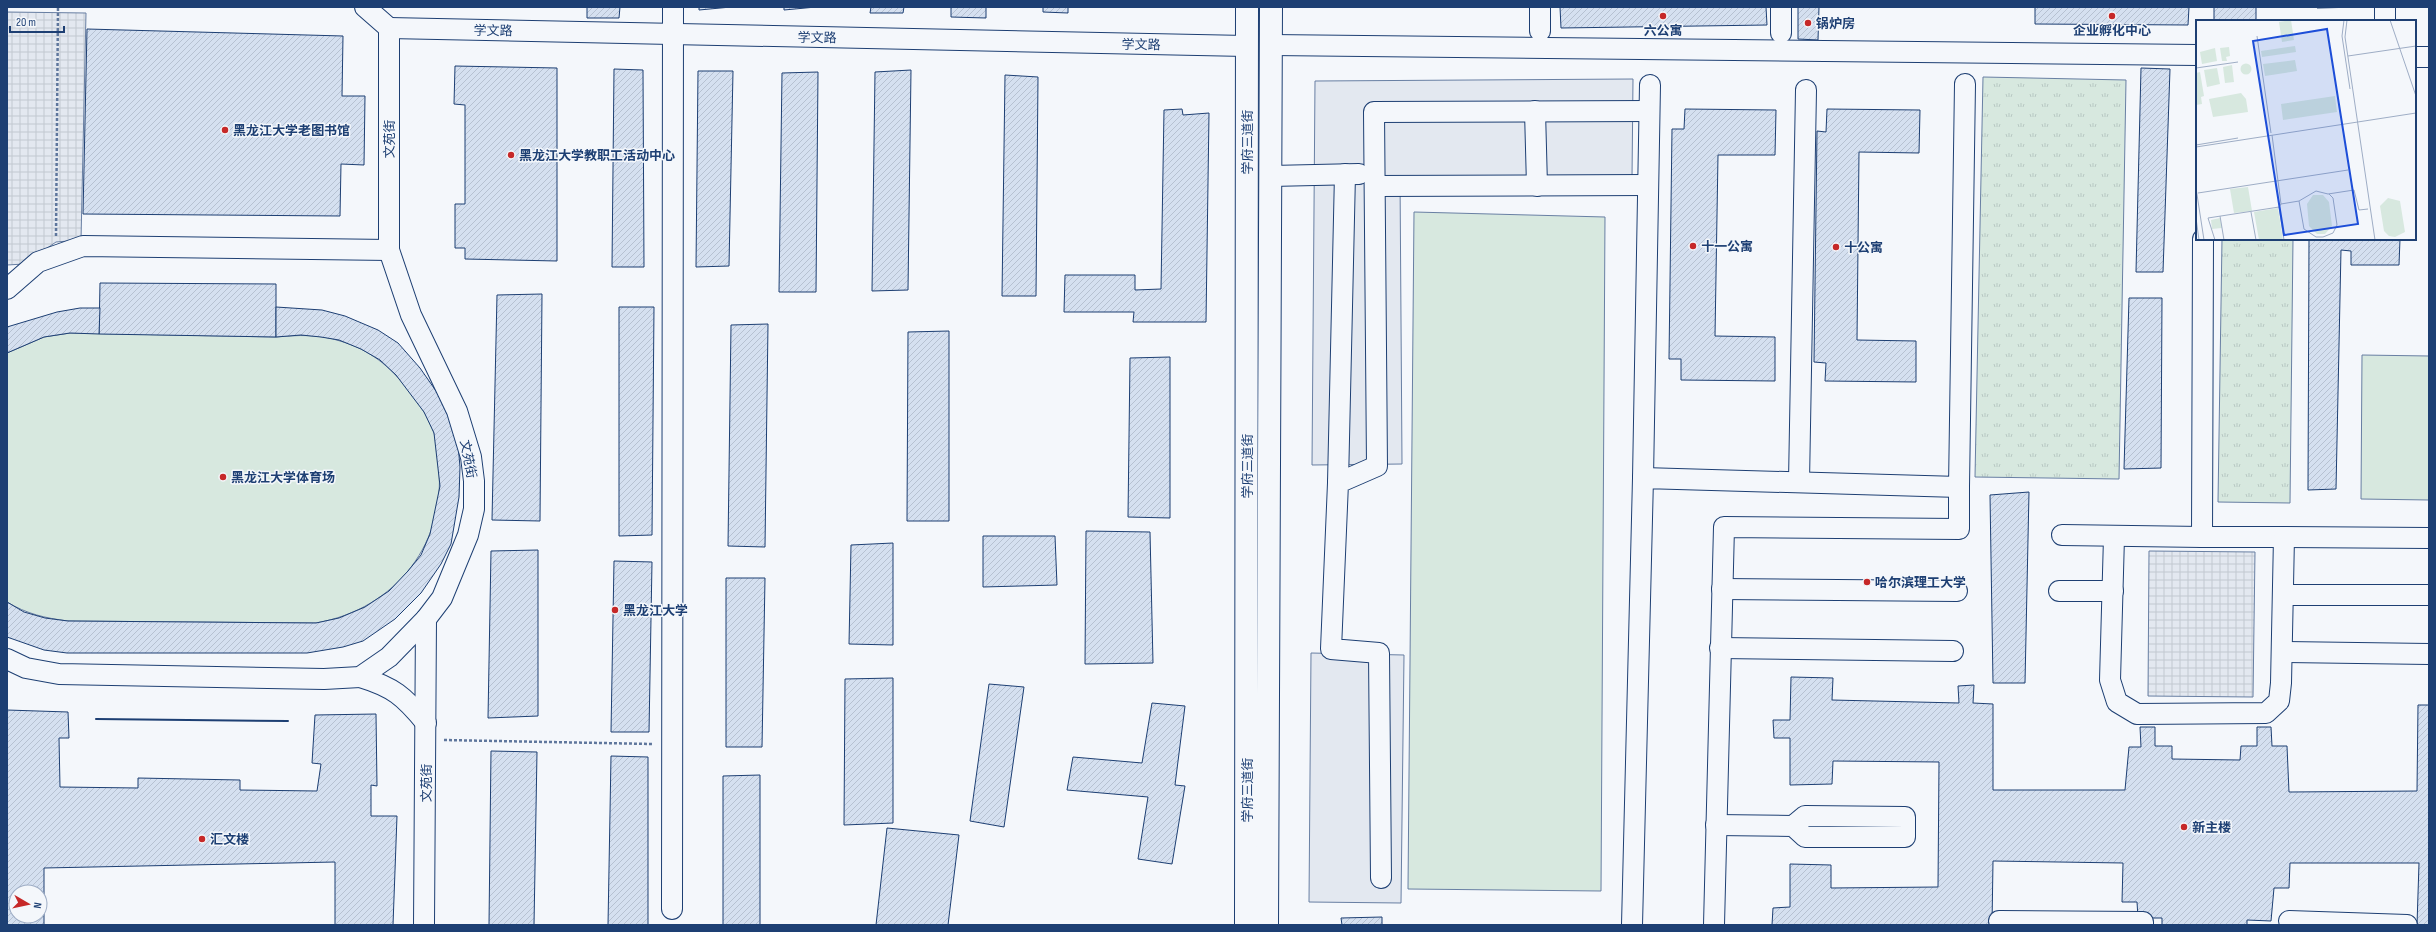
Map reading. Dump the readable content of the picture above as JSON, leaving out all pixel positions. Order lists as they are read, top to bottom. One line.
{"streets":{"main road":["学府三道街"],"street":["学文路","文苑街"]},"crossings":[["学文路","文苑街"],["学文路","学府三道街"]],"places":["六公寓","企业孵化中心","锅炉房","黑龙江大学老图书馆","黑龙江大学教职工活动中心","十一公寓","十公寓","黑龙江大学体育场","哈尔滨理工大学","黑龙江大学","新主楼","汇文楼"],"scale_bar":"20 m","north":"right"}
